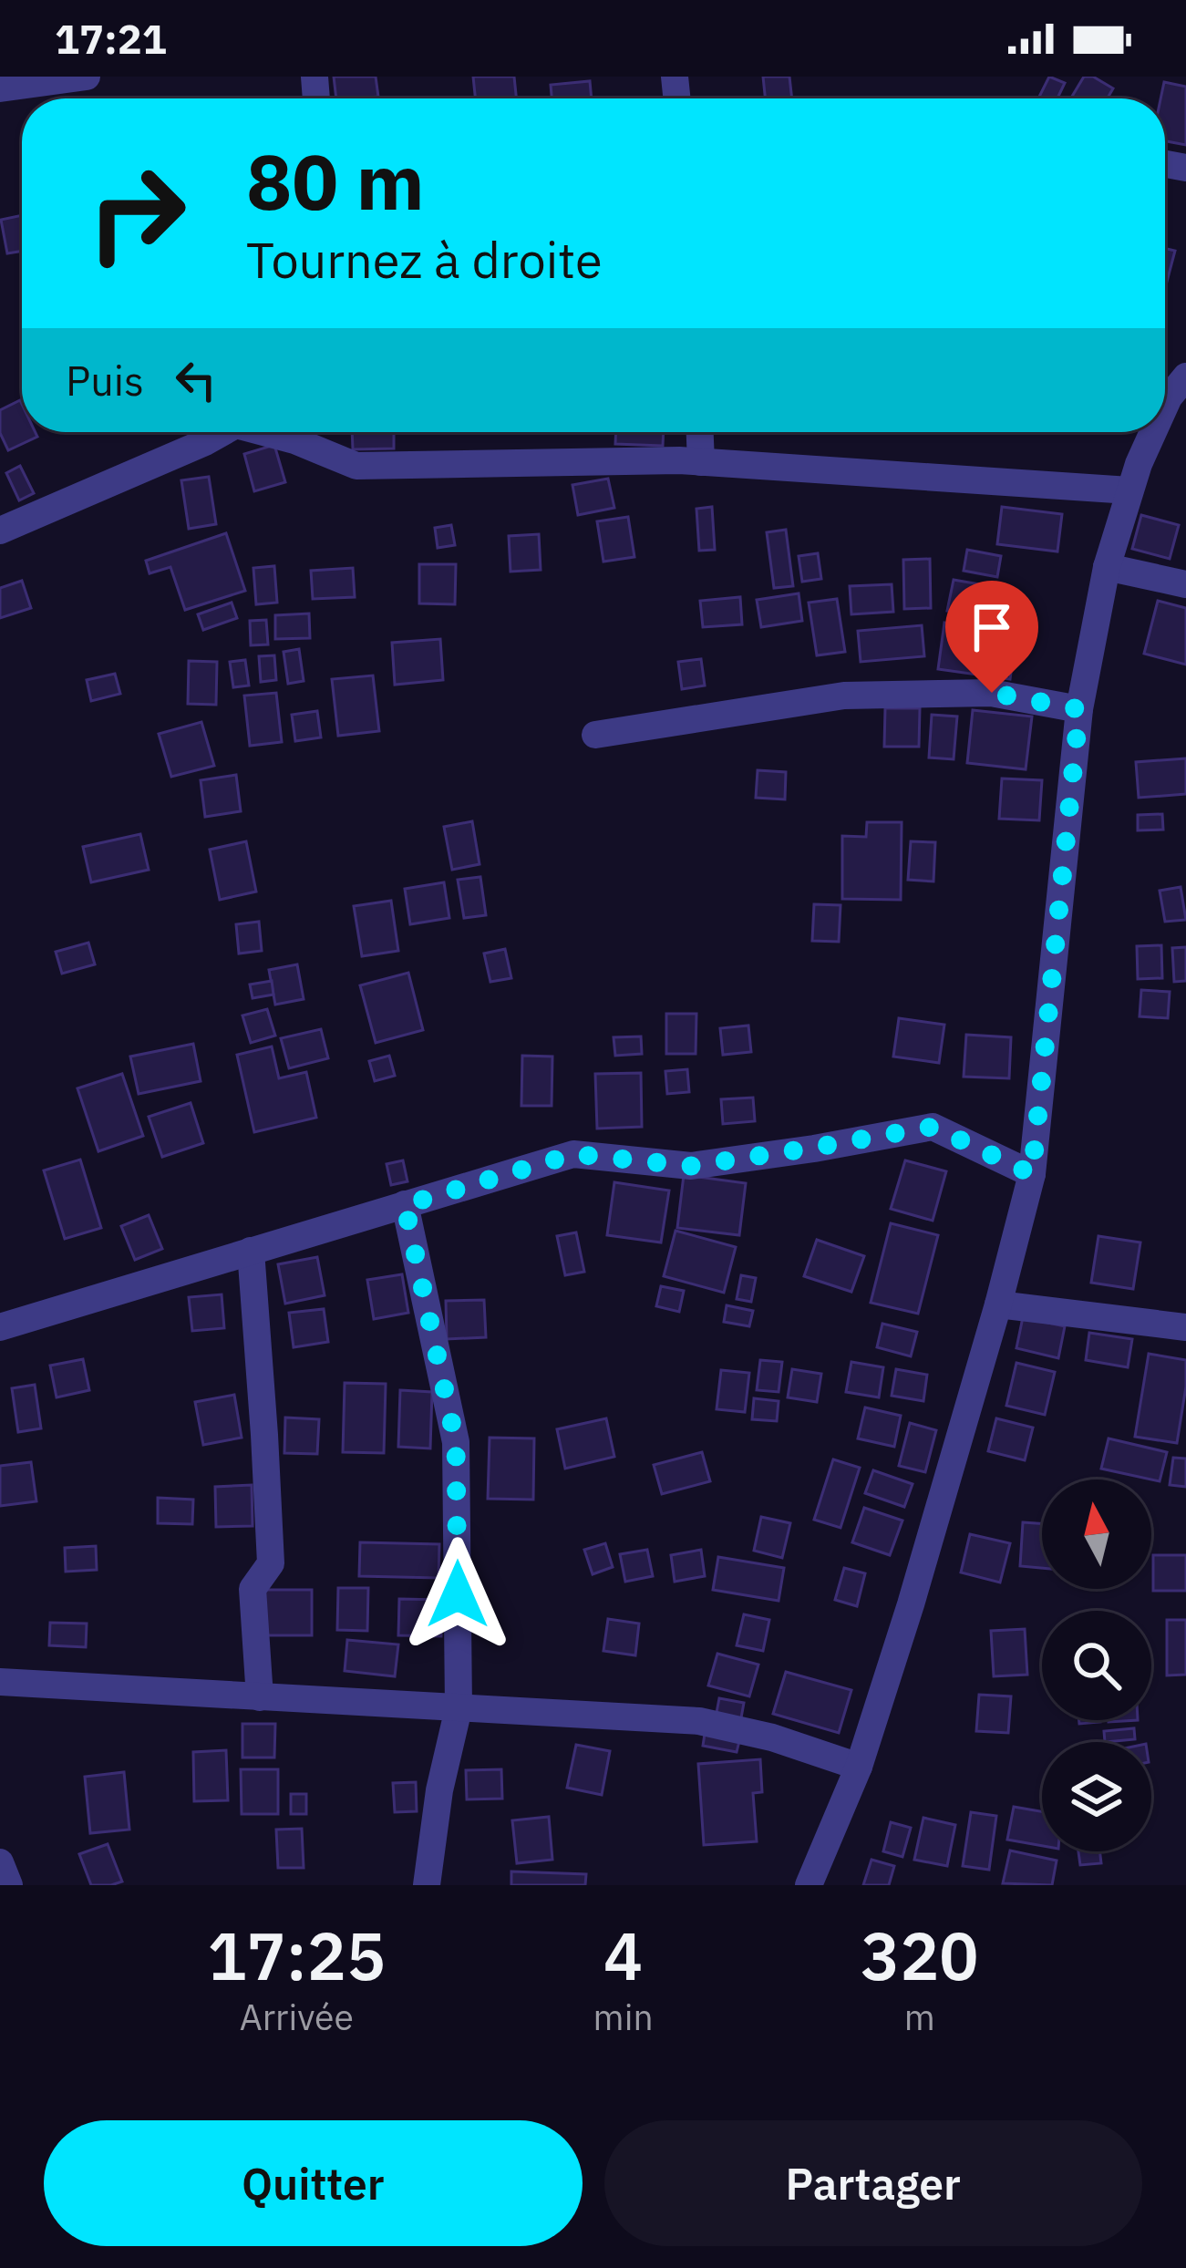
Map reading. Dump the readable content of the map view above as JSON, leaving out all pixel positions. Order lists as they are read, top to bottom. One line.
{"north":"top","page":{"status":"17:21","turn":["80 m","Tournez à droite"],"then":"Puis","eta":["17:25","Arrivée","4","min","320","m"],"buttons":["Quitter","Partager"]}}
